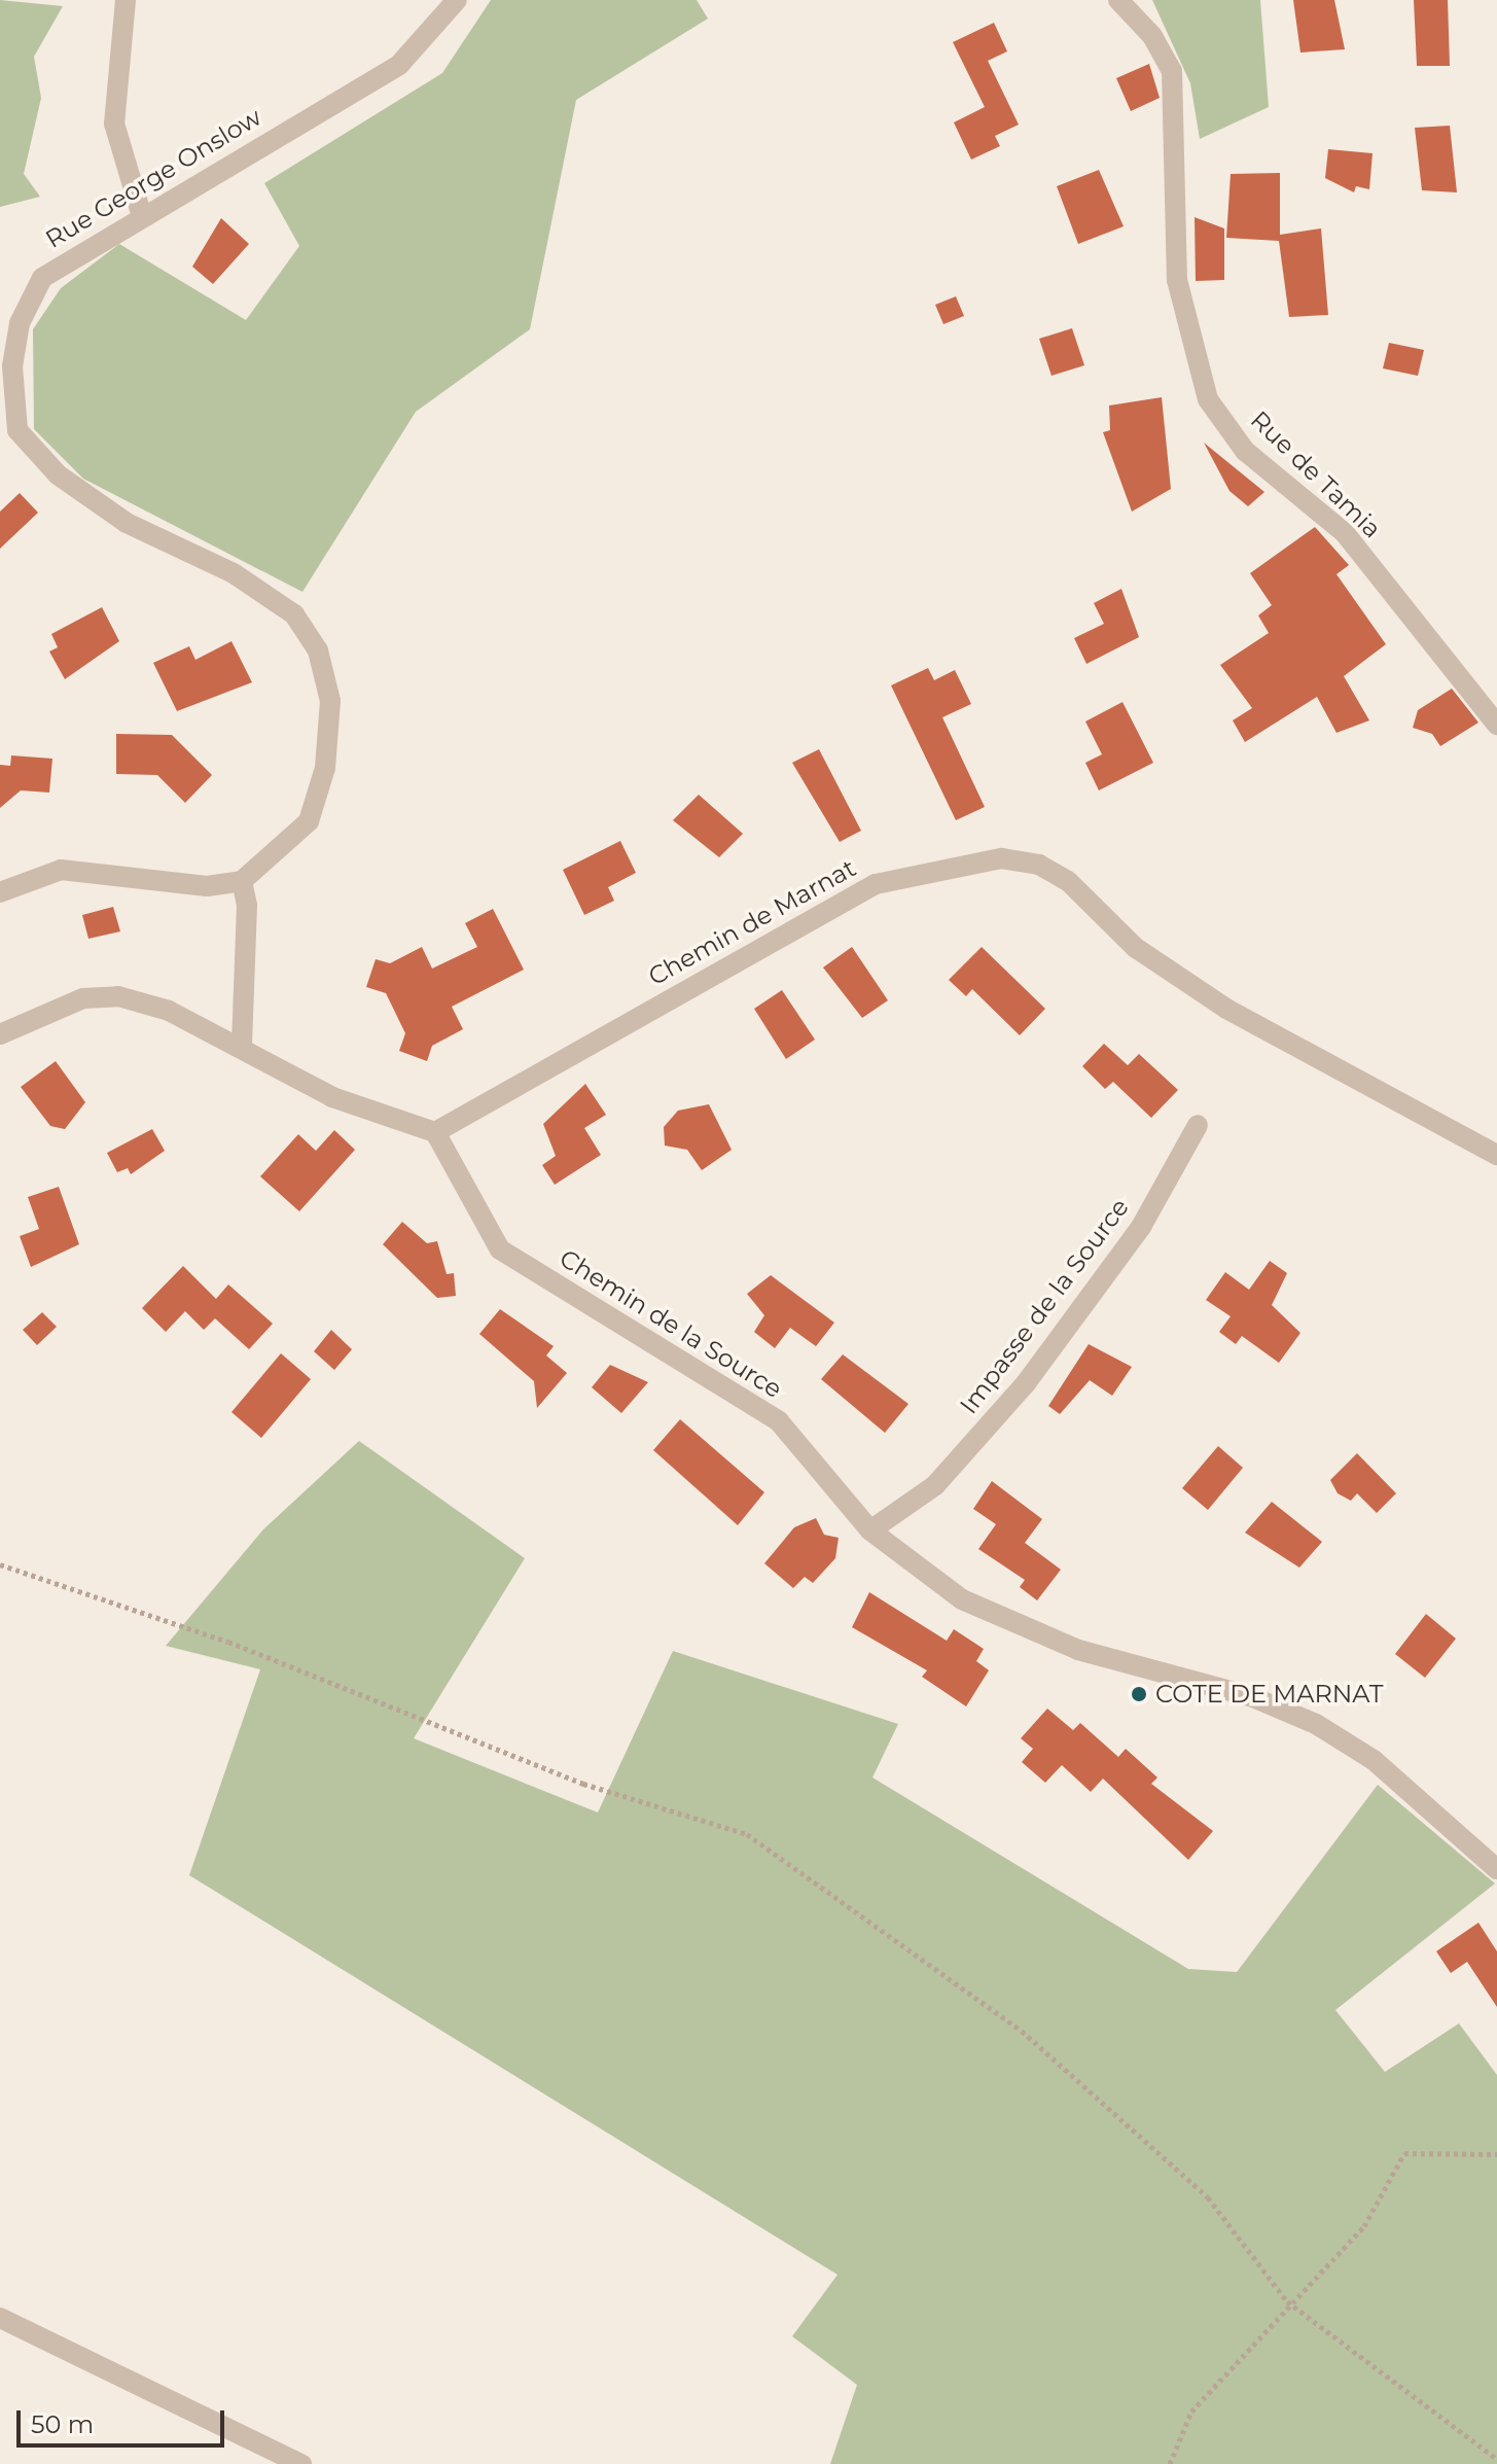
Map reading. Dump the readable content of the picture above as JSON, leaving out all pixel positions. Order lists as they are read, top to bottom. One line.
{"streets":{"street":["Rue George Onslow","Rue de Tamia","Chemin de Marnat","Impasse de la Source","Chemin de la Source"]},"crossings":[["Chemin de Marnat","Chemin de la Source"],["Impasse de la Source","Chemin de la Source"]],"places":["COTE DE MARNAT"],"scale_bar":"50 m"}
